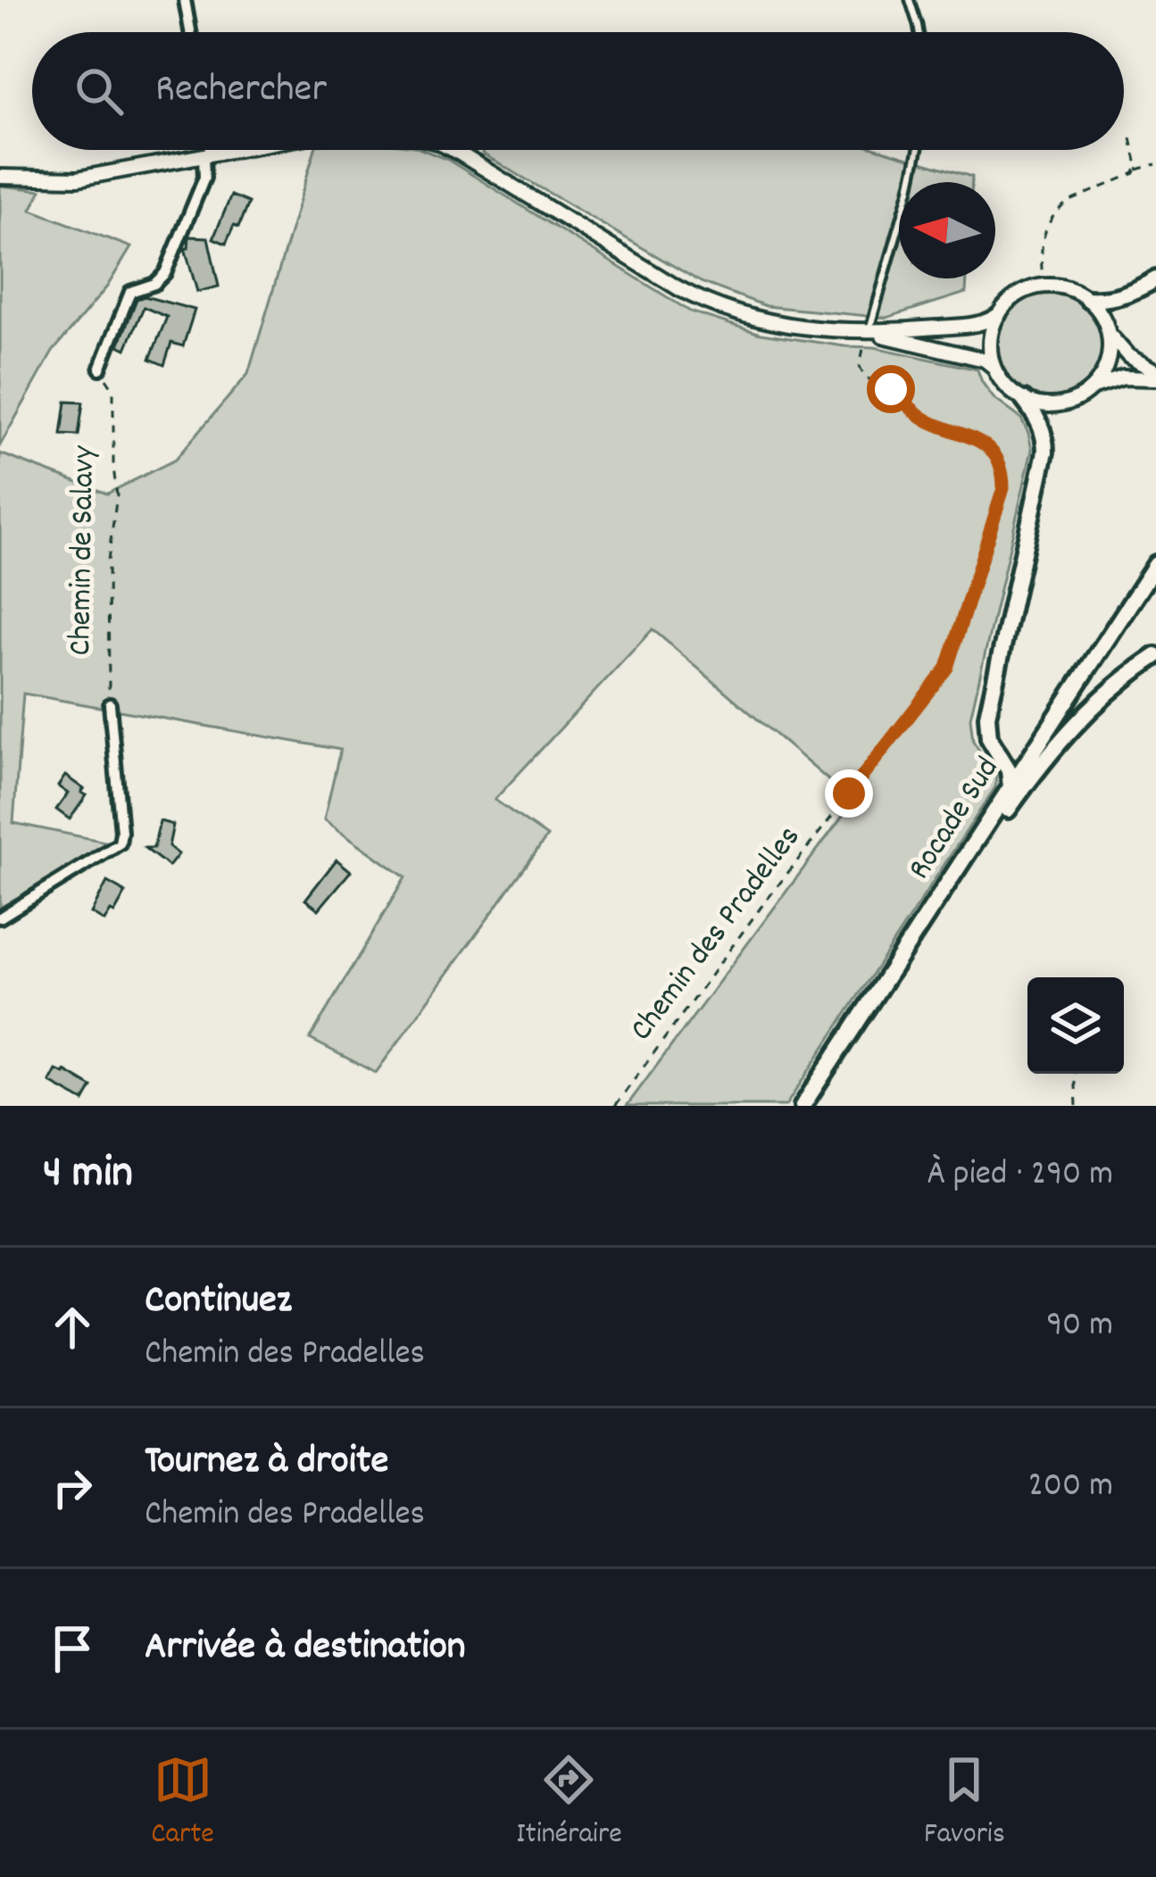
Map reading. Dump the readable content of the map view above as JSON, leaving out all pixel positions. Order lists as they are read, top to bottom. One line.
{"streets":{"main road":["Rocade Sud"],"path":["Chemin de Salavy","Chemin des Pradelles"]},"north":"left","page":{"search":"Rechercher","heading":["4 min","À pied · 290 m"],"list":[["Continuez","Chemin des Pradelles","90 m"],["Tournez à droite","Chemin des Pradelles","200 m"],"Arrivée à destination"],"nav":["Carte","Itinéraire","Favoris"]}}
